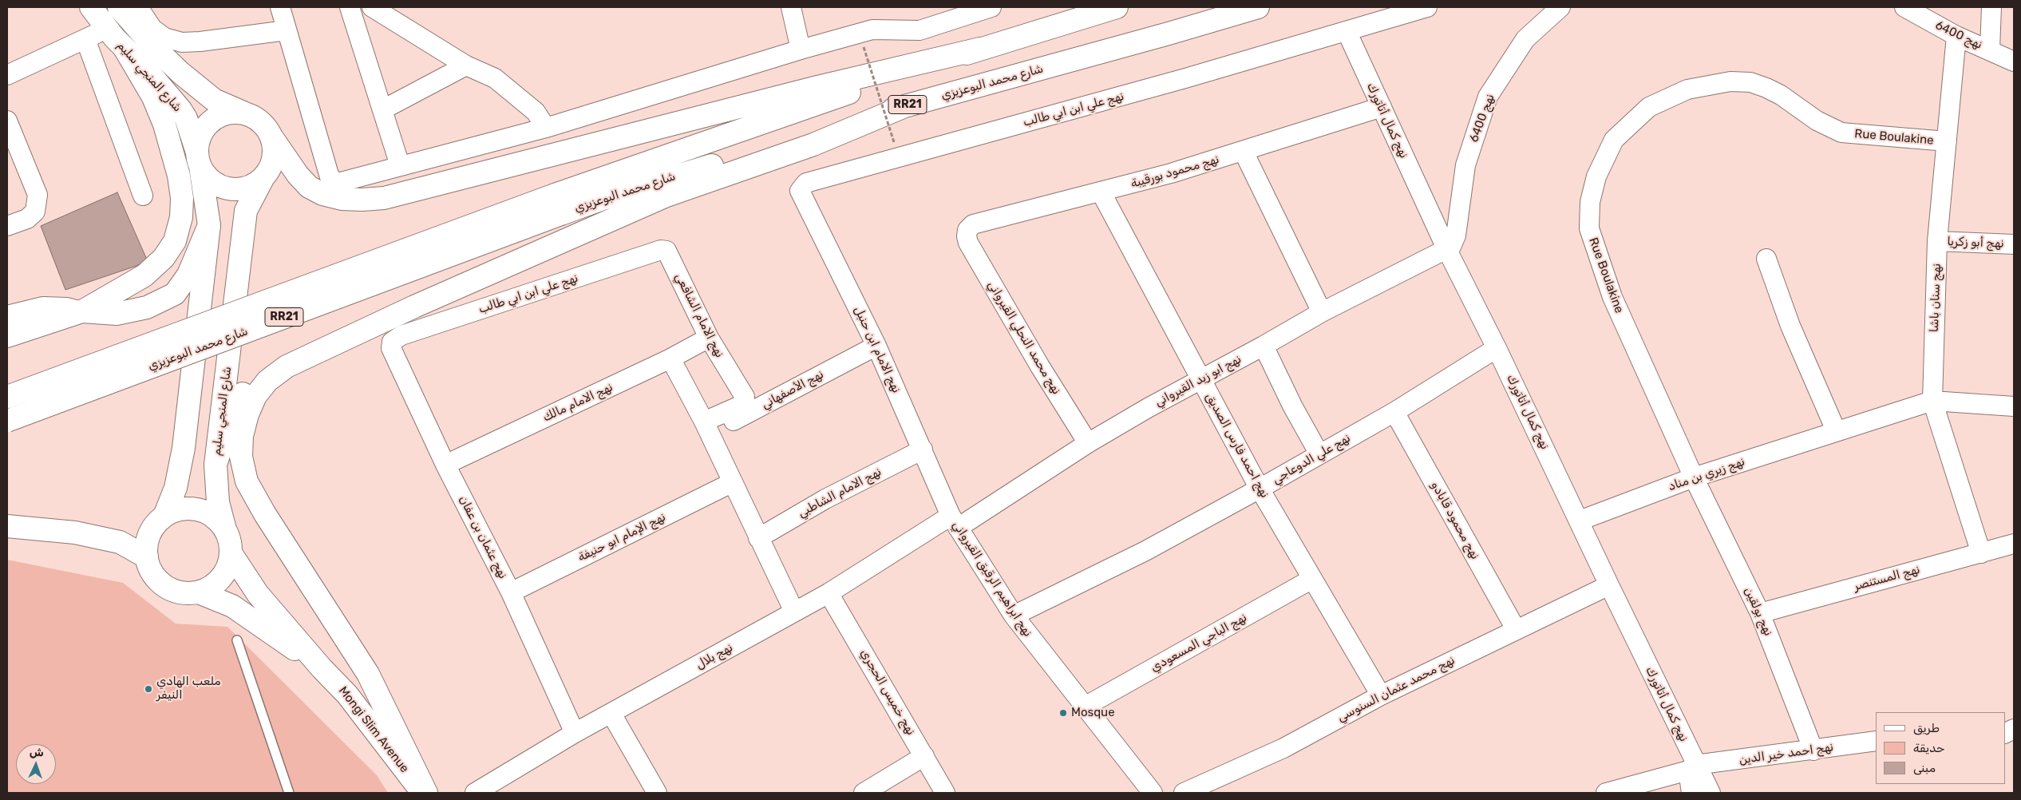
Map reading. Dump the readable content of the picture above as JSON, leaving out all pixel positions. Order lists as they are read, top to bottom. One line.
{"streets":{"main road":["شارع المنجي سليم","شارع محمد البوعزيزي","RR21","Mongi Slim Avenue"],"street":["نهج 6400","نهج علي ابن ابي طالب","نهج كمال أتاتورك","Rue Boulakine","نهج محمود بورقيبة","نهج أبو زكريا","نهج سنان باشا","نهج الامام الشافعي","نهج محمد النحلي القيرواني","نهج الامام ابن حنبل","نهج ابو زيد القيرواني","نهج الأصفهاني","نهج الامام مالك","نهج احمد فارس الصديق","نهج علي الدوعاجي","نهج زيري بن مناد","نهج الامام الشاطبي","نهج محمود قابادو","نهج عثمان بن عفان","نهج الإمام ابو حنيفة","نهج المستنصر","نهج ابراهيم الرقيق القيرواني","نهج بولقين","نهج الباجي المسعودي","نهج بلال","نهج محمد عثمان السنوسي","نهج خميس الحجري","نهج احمد خير الدين"]},"crossings":[["نهج 6400","نهج كمال أتاتورك"],["نهج 6400","نهج سنان باشا"],["نهج 6400","نهج ابو زيد القيرواني"],["شارع المنجي سليم","Mongi Slim Avenue"],["نهج علي ابن ابي طالب","نهج كمال أتاتورك"],["نهج علي ابن ابي طالب","نهج الامام الشافعي"],["نهج علي ابن ابي طالب","نهج الامام ابن حنبل"],["نهج علي ابن ابي طالب","نهج عثمان بن عفان"],["نهج كمال أتاتورك","نهج محمود بورقيبة"],["نهج كمال أتاتورك","نهج ابو زيد القيرواني"],["نهج كمال أتاتورك","نهج علي الدوعاجي"],["نهج كمال أتاتورك","نهج زيري بن مناد"],["نهج كمال أتاتورك","نهج محمد عثمان السنوسي"],["نهج كمال أتاتورك","نهج احمد خير الدين"],["Rue Boulakine","نهج سنان باشا"],["Rue Boulakine","نهج زيري بن مناد"],["Rue Boulakine","نهج بولقين"],["نهج محمود بورقيبة","نهج محمد النحلي القيرواني"],["نهج محمود بورقيبة","نهج احمد فارس الصديق"],["نهج أبو زكريا","نهج سنان باشا"],["نهج سنان باشا","نهج زيري بن مناد"],["نهج سنان باشا","نهج المستنصر"],["نهج الامام الشافعي","نهج الأصفهاني"],["نهج الامام الشافعي","نهج الامام مالك"],["نهج محمد النحلي القيرواني","نهج ابو زيد القيرواني"],["نهج الامام ابن حنبل","نهج ابو زيد القيرواني"],["نهج الامام ابن حنبل","نهج الأصفهاني"],["نهج الامام ابن حنبل","نهج الامام الشاطبي"],["نهج الامام ابن حنبل","نهج ابراهيم الرقيق القيرواني"],["نهج الامام ابن حنبل","نهج بلال"],["نهج ابو زيد القيرواني","نهج احمد فارس الصديق"],["نهج ابو زيد القيرواني","نهج ابراهيم الرقيق القيرواني"],["نهج ابو زيد القيرواني","نهج بلال"],["نهج الامام مالك","نهج عثمان بن عفان"],["نهج احمد فارس الصديق","نهج علي الدوعاجي"],["نهج احمد فارس الصديق","نهج الباجي المسعودي"],["نهج احمد فارس الصديق","نهج محمد عثمان السنوسي"],["نهج علي الدوعاجي","نهج محمود قابادو"],["نهج علي الدوعاجي","نهج ابراهيم الرقيق القيرواني"],["نهج زيري بن مناد","نهج بولقين"],["نهج محمود قابادو","نهج محمد عثمان السنوسي"],["نهج عثمان بن عفان","نهج الإمام ابو حنيفة"],["نهج عثمان بن عفان","نهج بلال"],["نهج المستنصر","نهج بولقين"],["نهج ابراهيم الرقيق القيرواني","نهج الباجي المسعودي"],["نهج ابراهيم الرقيق القيرواني","نهج بلال"],["نهج بولقين","نهج احمد خير الدين"],["نهج بلال","نهج خميس الحجري"]],"places":["ملعب الهادي النيفر","Mosque"],"legend":["طريق","حديقة","مبنى"],"north":"top"}
